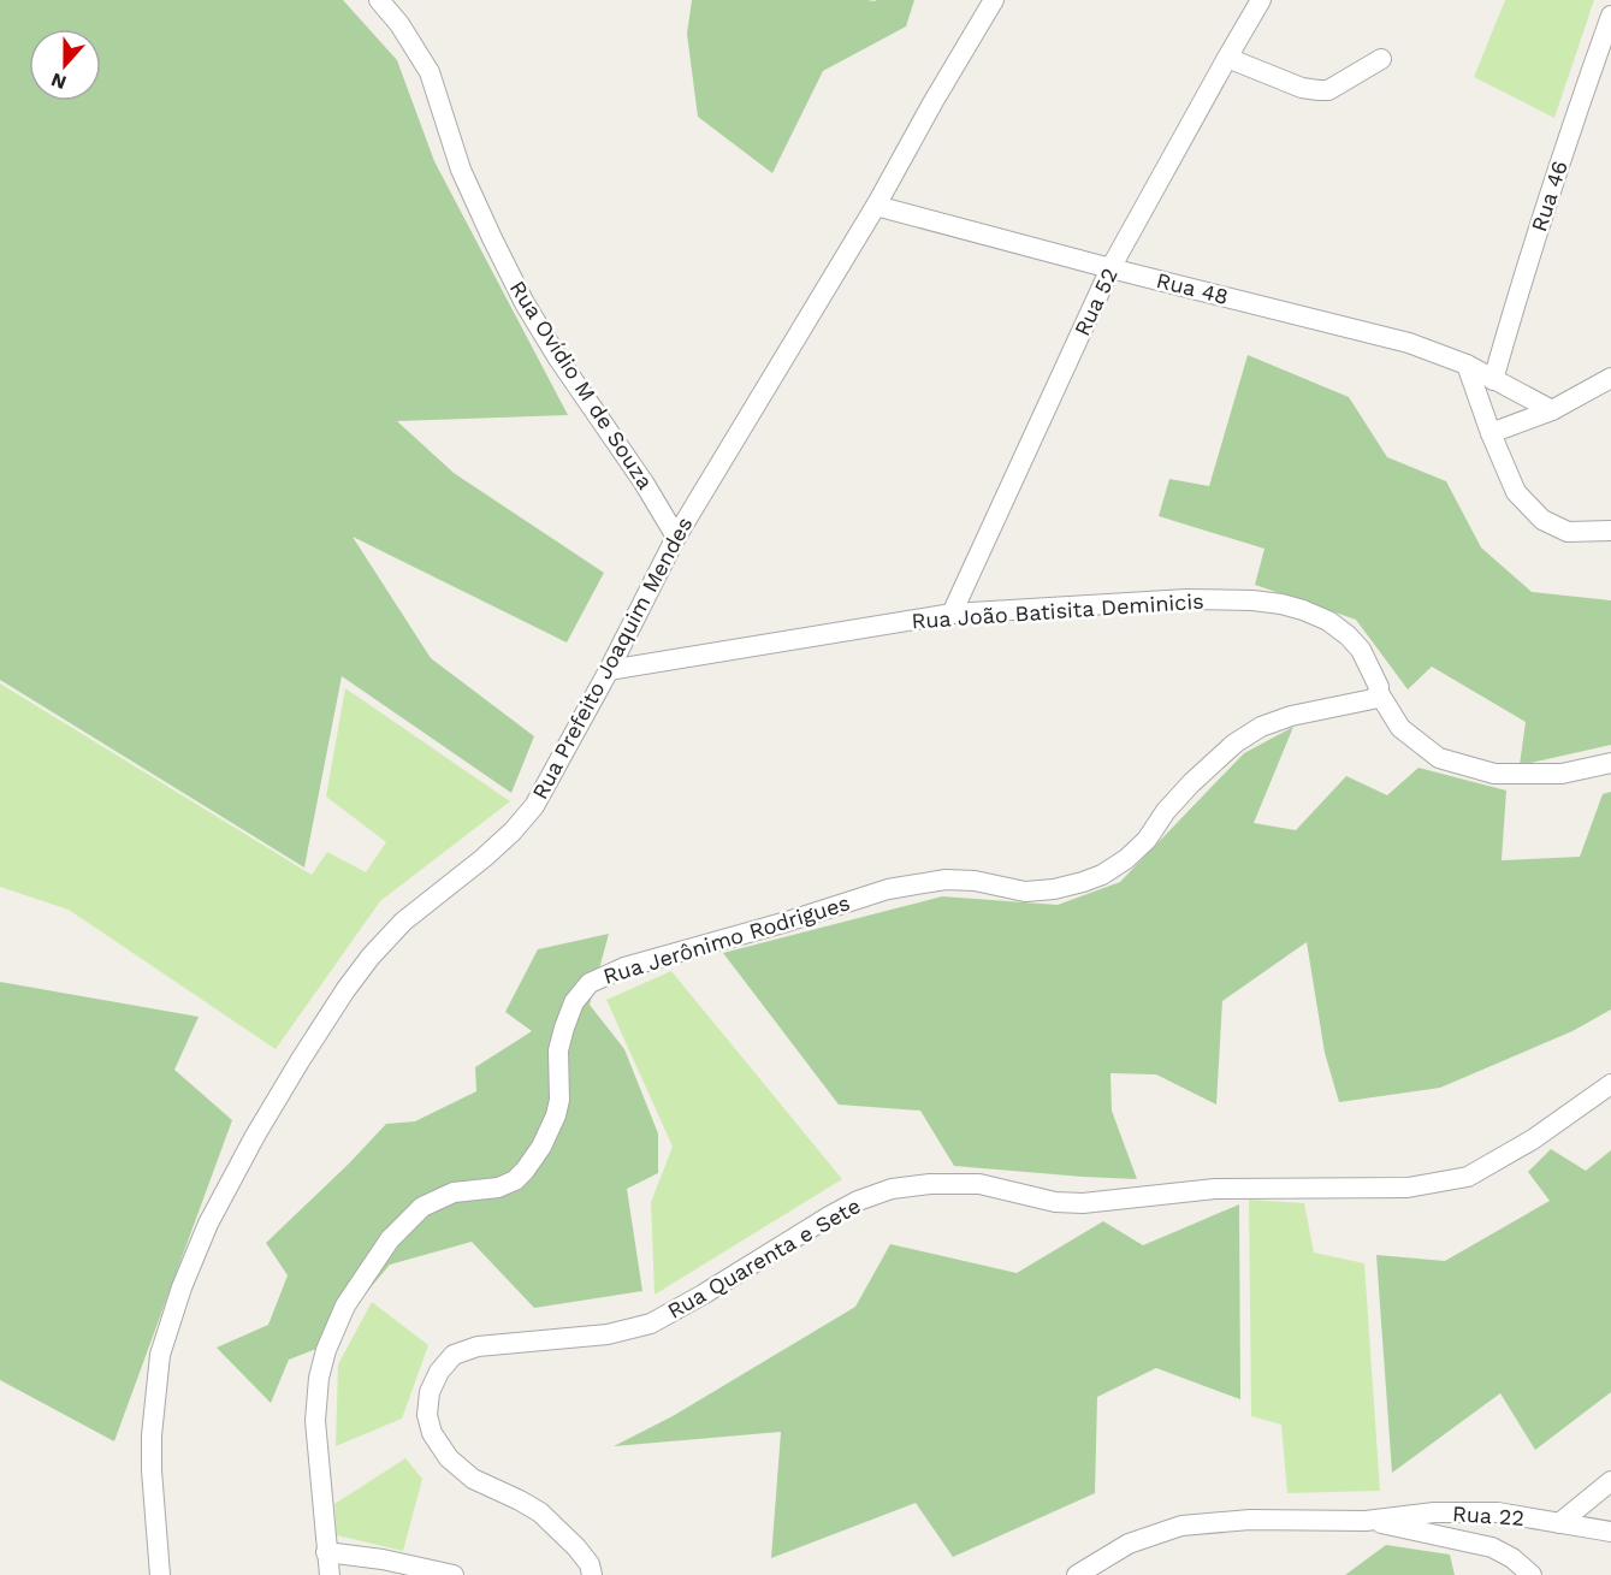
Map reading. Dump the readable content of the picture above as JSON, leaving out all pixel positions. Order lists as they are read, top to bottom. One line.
{"streets":{"street":["Rua 46","Rua 48","Rua 52","Rua Ovídio M de Souza","Rua João Batisita Deminicis","Rua Prefeito Joaquim Mendes","Rua Jerônimo Rodrigues","Rua Quarenta e Sete","Rua 22"]},"crossings":[["Rua 46","Rua 48"],["Rua 48","Rua 52"],["Rua 48","Rua Prefeito Joaquim Mendes"],["Rua 52","Rua João Batisita Deminicis"],["Rua Ovídio M de Souza","Rua Prefeito Joaquim Mendes"],["Rua João Batisita Deminicis","Rua Prefeito Joaquim Mendes"],["Rua João Batisita Deminicis","Rua Jerônimo Rodrigues"]],"north":"bottom"}
